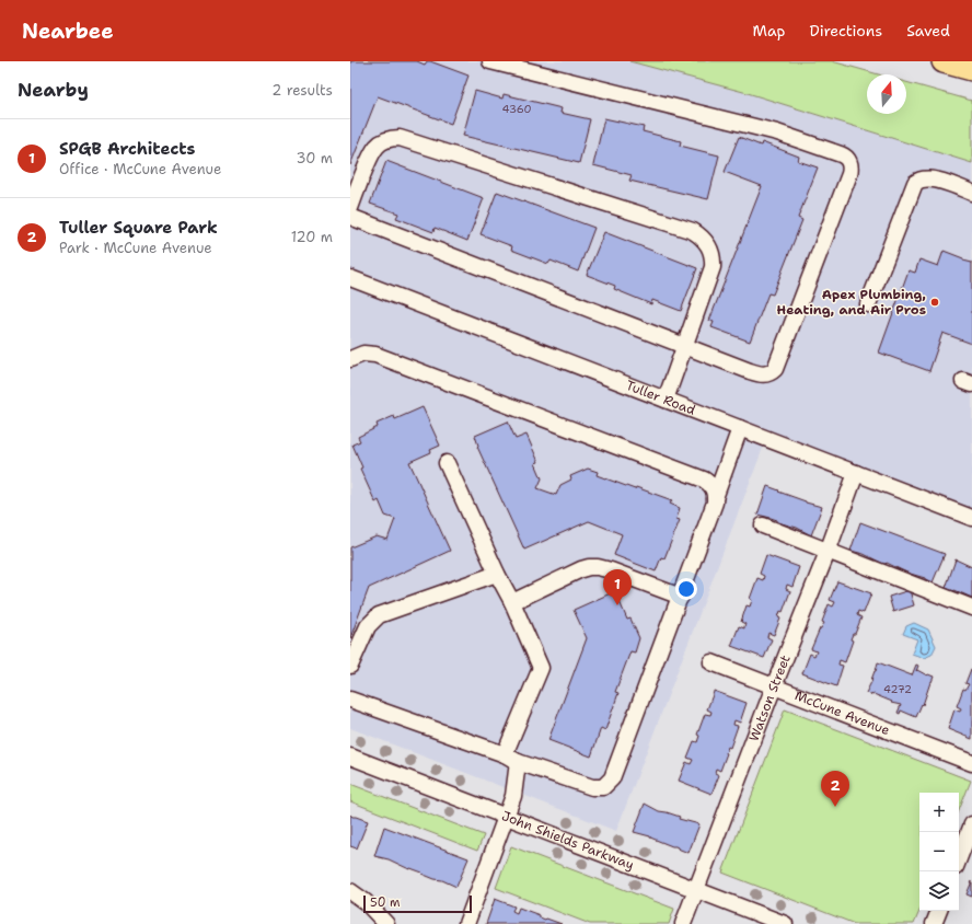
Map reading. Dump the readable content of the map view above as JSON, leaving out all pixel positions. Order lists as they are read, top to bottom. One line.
{"streets":{"street":["Tuller Road","Watson Street","McCune Avenue","John Shields Parkway"]},"crossings":[["Tuller Road","Watson Street"],["Watson Street","McCune Avenue"],["Watson Street","John Shields Parkway"]],"places":["Apex Plumbing, Heating, and Air Pros"],"house_numbers":["4360","4272"],"scale_bar":"50 m","north":"top","page":{"header":"Nearbee","nav":["Map","Directions","Saved"],"heading":["Nearby","2 results"],"list":[{"mark":"1","name":"SPGB Architects","note":"Office · McCune Avenue","value":"30 m"},{"mark":"2","name":"Tuller Square Park","note":"Park · McCune Avenue","value":"120 m"}],"pins":["1","2"],"map_buttons":["+","−"],"scale":"50 m"}}
